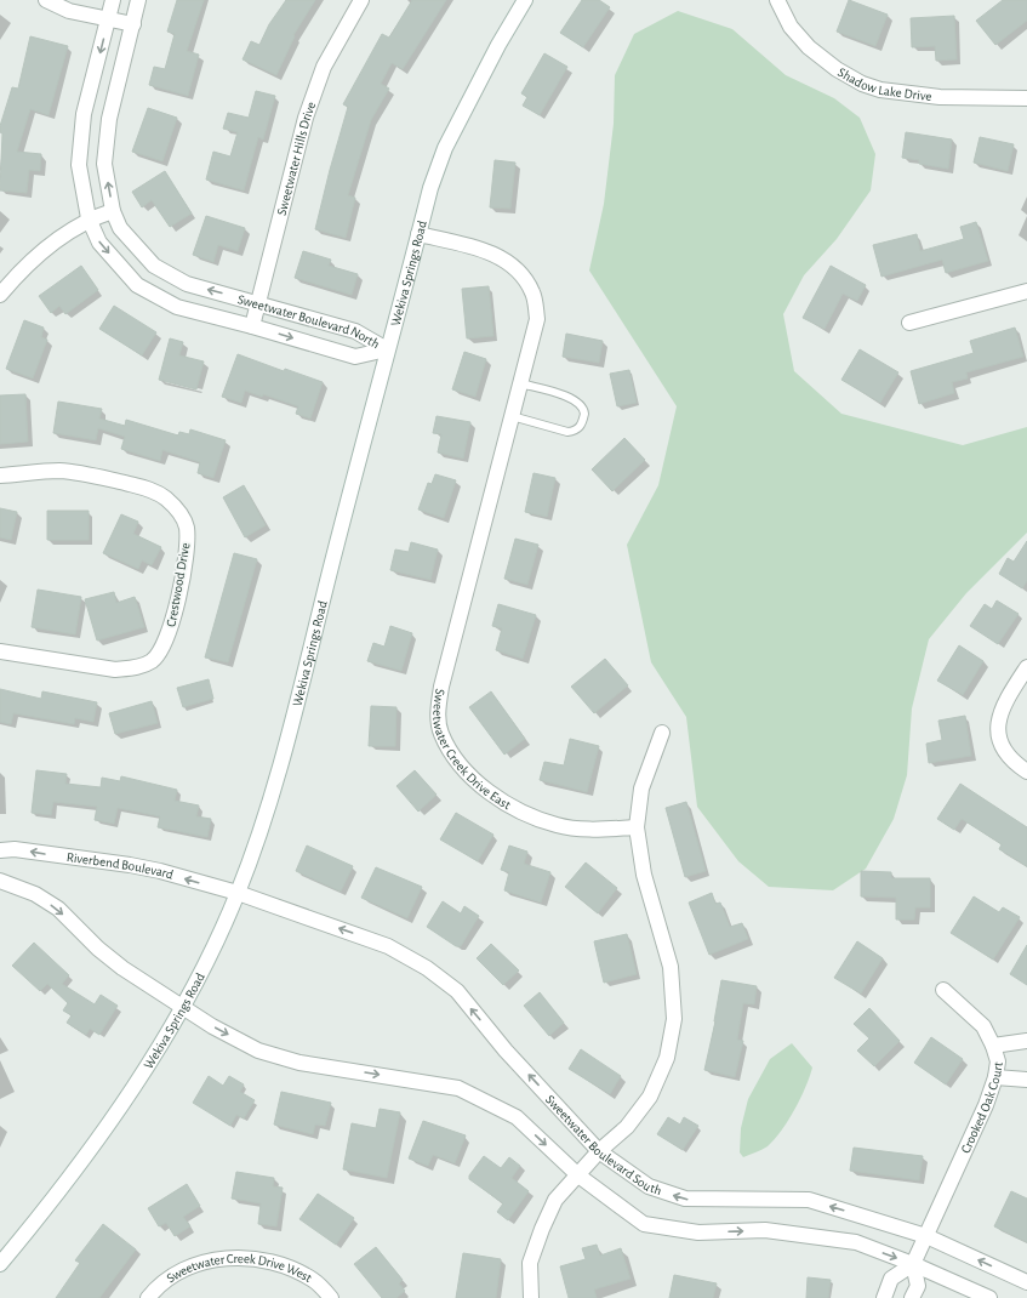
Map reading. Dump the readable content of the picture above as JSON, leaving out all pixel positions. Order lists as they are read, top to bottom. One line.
{"streets":{"street":["Shadow Lake Drive","Sweetwater Hills Drive","Wekiva Springs Road","Sweetwater Boulevard North","Crestwood Drive","Sweetwater Creek Drive East","Riverbend Boulevard","Crooked Oak Court","Sweetwater Boulevard South","Sweetwater Creek Drive West"]},"crossings":[["Sweetwater Hills Drive","Sweetwater Boulevard North"],["Wekiva Springs Road","Sweetwater Boulevard North"],["Wekiva Springs Road","Sweetwater Creek Drive East"],["Wekiva Springs Road","Riverbend Boulevard"],["Wekiva Springs Road","Sweetwater Boulevard South"],["Riverbend Boulevard","Sweetwater Boulevard South"],["Crooked Oak Court","Sweetwater Boulevard South"]]}
